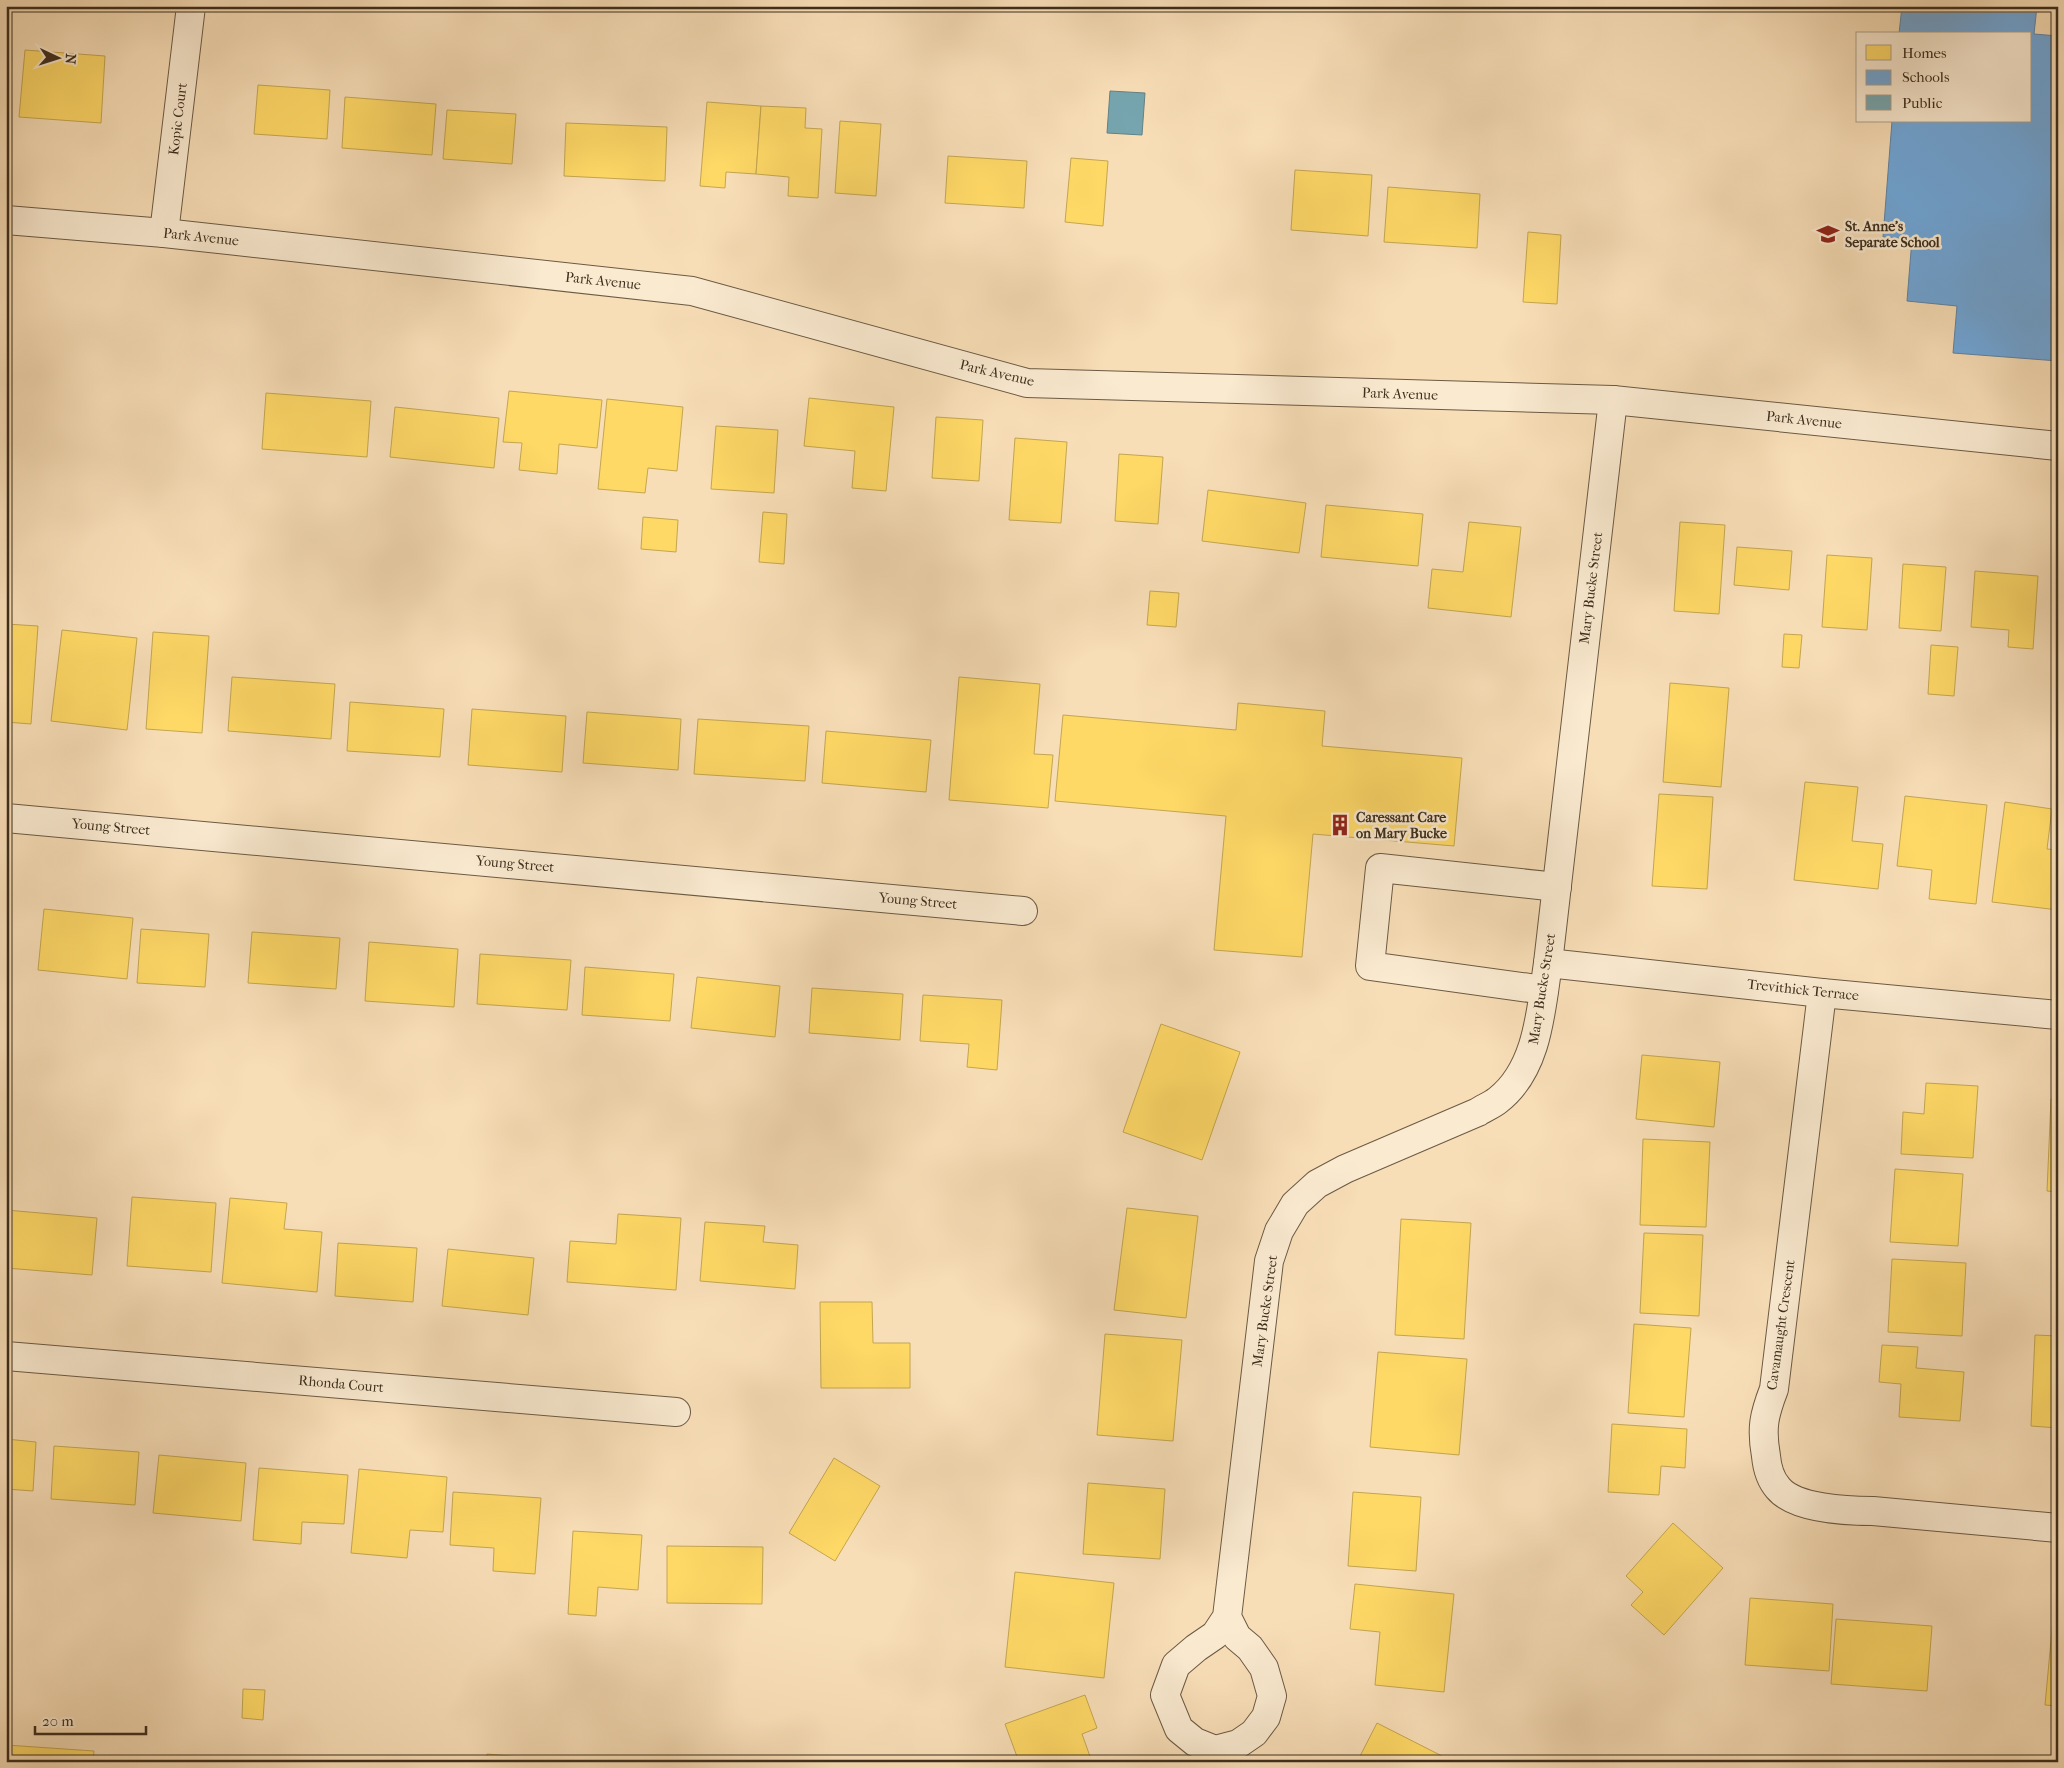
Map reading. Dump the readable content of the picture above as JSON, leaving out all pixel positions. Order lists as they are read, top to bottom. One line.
{"streets":{"street":["Kopic Court","Park Avenue","Mary Bucke Street","Young Street","Trevithick Terrace","Cavamaught Crescent","Rhonda Court"]},"crossings":[["Kopic Court","Park Avenue"],["Park Avenue","Mary Bucke Street"],["Mary Bucke Street","Trevithick Terrace"],["Trevithick Terrace","Cavamaught Crescent"]],"places":{"school or university":["St. Anne's Separate School"],"building":["Caressant Care on Mary Bucke"]},"legend":["Homes","Schools","Public"],"scale_bar":"20 m","north":"right"}
